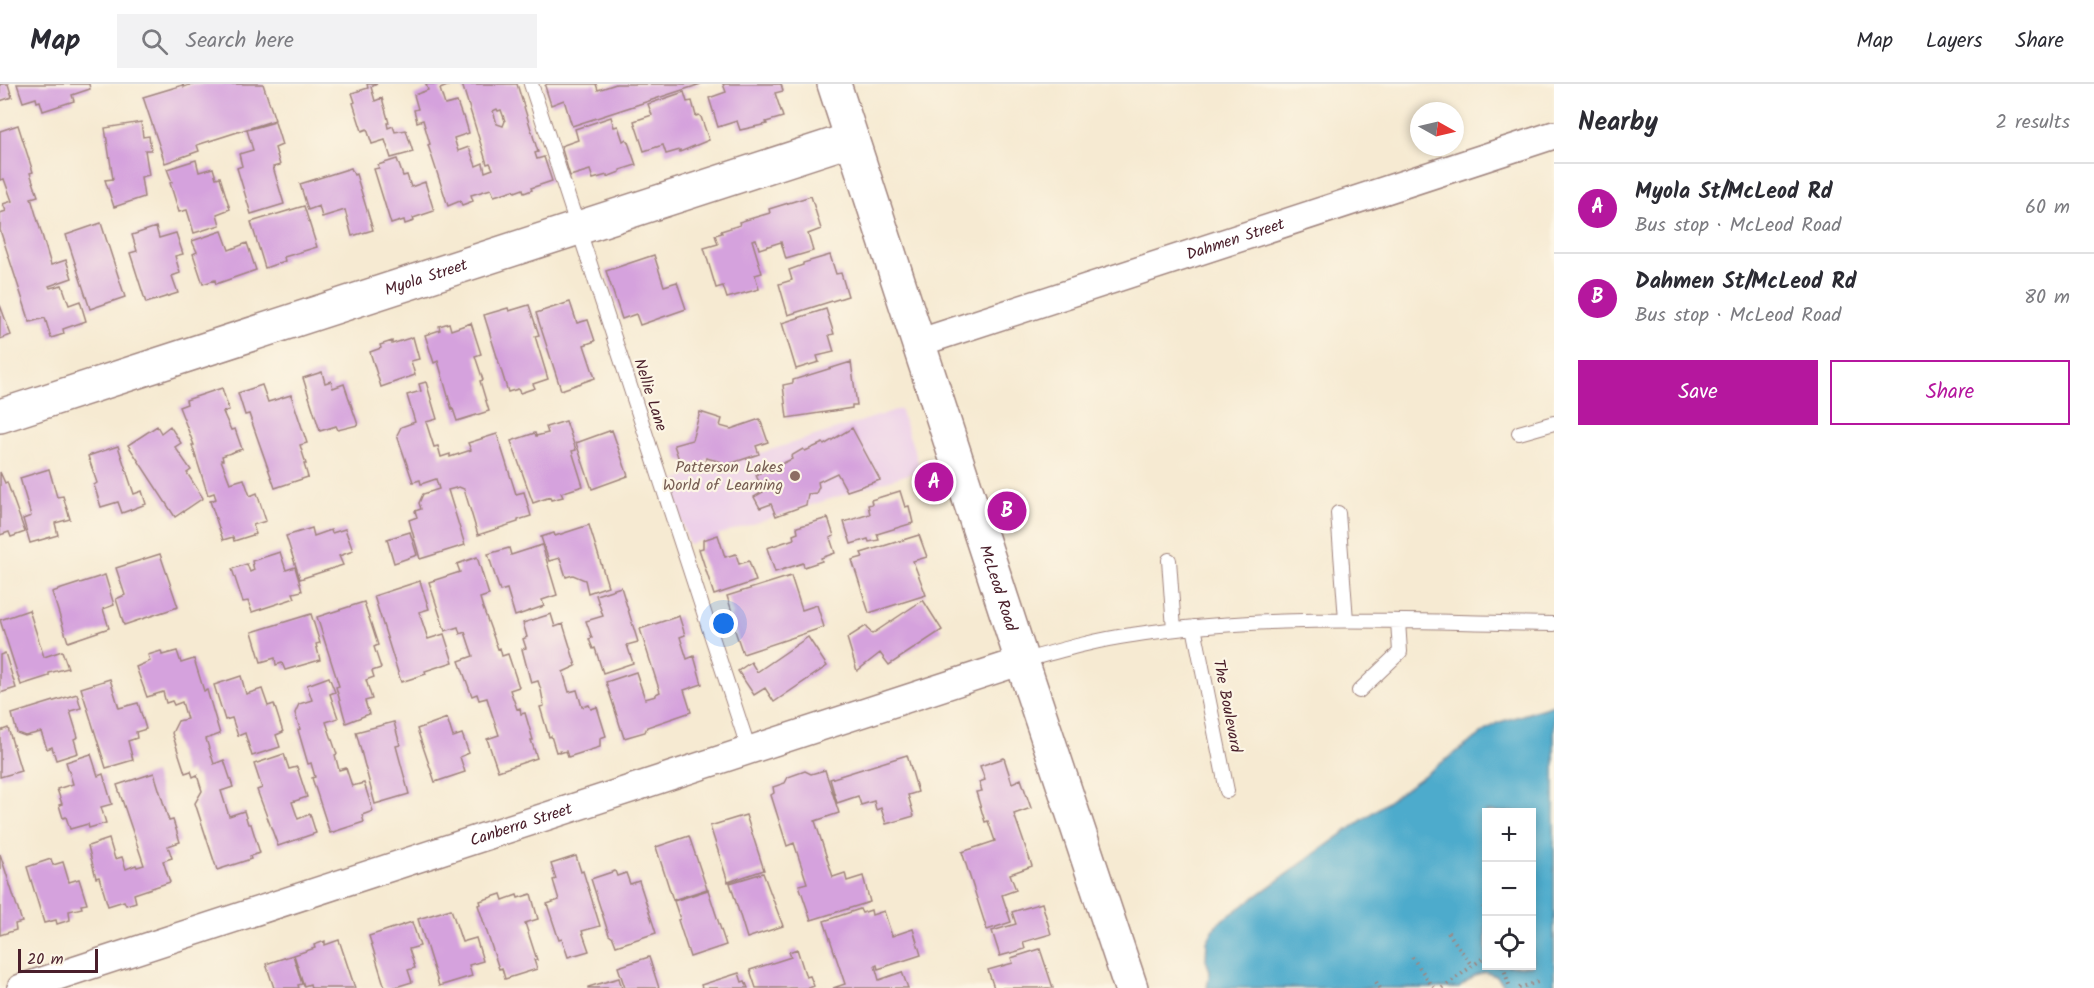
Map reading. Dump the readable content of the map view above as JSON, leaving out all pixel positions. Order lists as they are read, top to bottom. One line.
{"streets":{"main road":["Myola Street","McLeod Road"],"street":["Dahmen Street","Canberra Street"],"lane":["Nellie Lane","The Boulevard"]},"crossings":[["Dahmen Street","McLeod Road"],["Myola Street","Nellie Lane"],["Myola Street","McLeod Road"],["Nellie Lane","Canberra Street"],["McLeod Road","Canberra Street"]],"places":["Patterson Lakes World of Learning"],"scale_bar":"20 m","north":"right","page":{"header":"Map","search":"Search here","nav":["Map","Layers","Share"],"heading":["Nearby","2 results"],"list":[{"mark":"A","name":"Myola St/McLeod Rd","note":"Bus stop · McLeod Road","value":"60 m"},{"mark":"B","name":"Dahmen St/McLeod Rd","note":"Bus stop · McLeod Road","value":"80 m"}],"buttons":["Save","Share"],"pins":["A","B"],"map_buttons":["+","−"],"scale":"20 m"}}
